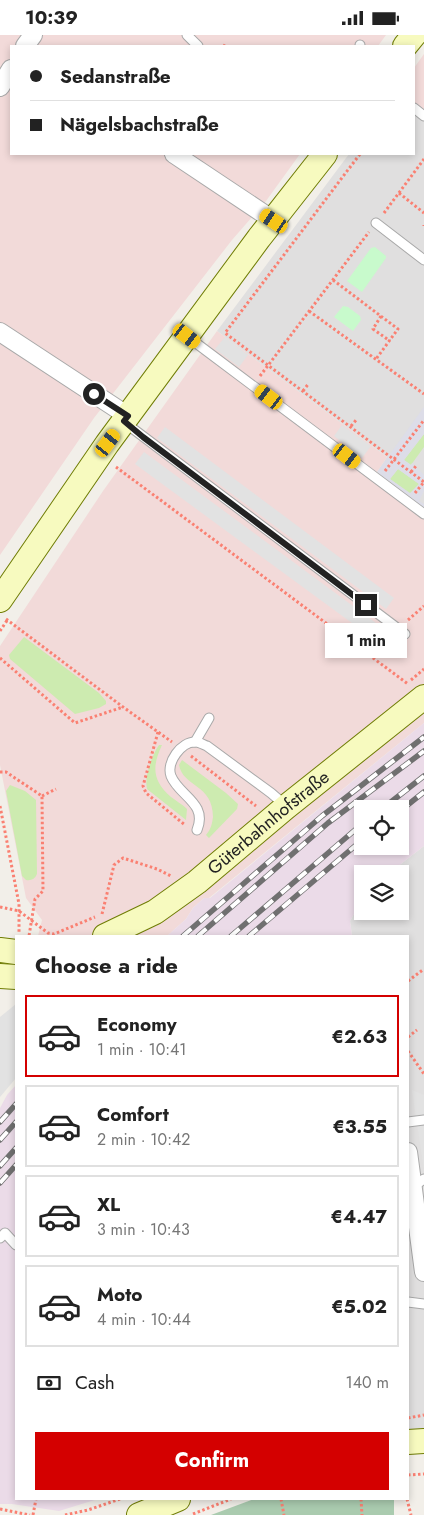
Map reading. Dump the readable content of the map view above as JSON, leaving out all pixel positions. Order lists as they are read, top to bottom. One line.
{"streets":{"street":["Güterbahnhofstraße"]},"page":{"status":"10:39","banner":["Sedanstraße","Nägelsbachstraße"],"bubble":"1 min","heading":"Choose a ride","list":[{"name":"Economy","note":"1 min · 10:41","value":"€2.63"},{"name":"Comfort","note":"2 min · 10:42","value":"€3.55"},{"name":"XL","note":"3 min · 10:43","value":"€4.47"},{"name":"Moto","note":"4 min · 10:44","value":"€5.02"}],"pay":["Cash","140 m"],"buttons":"Confirm"}}
